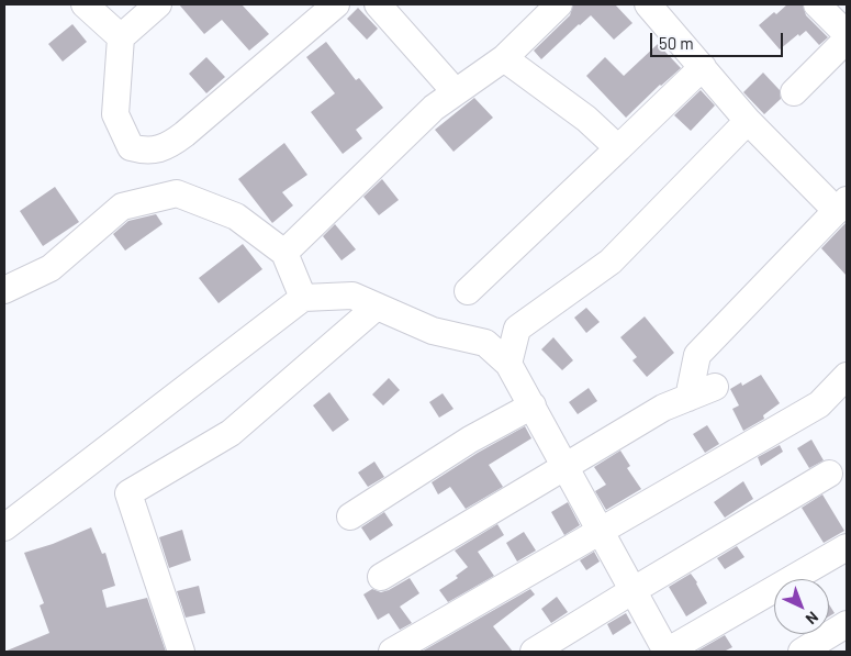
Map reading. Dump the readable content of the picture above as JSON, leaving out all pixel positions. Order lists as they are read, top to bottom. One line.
{"scale_bar":"50 m","north":"bottom right"}
